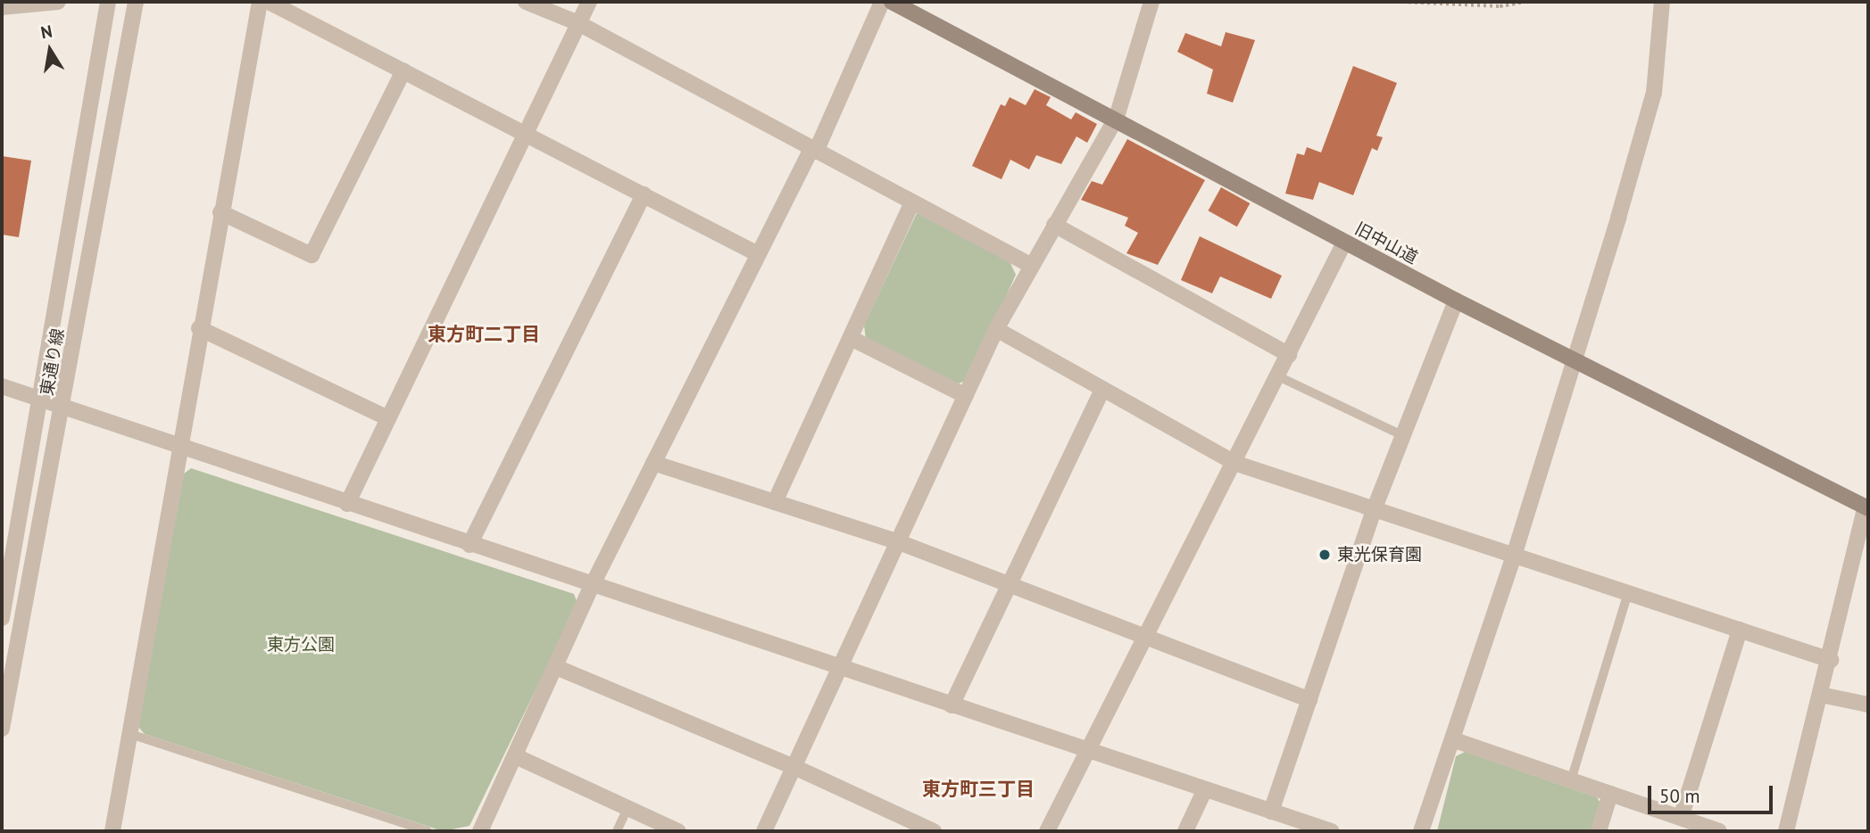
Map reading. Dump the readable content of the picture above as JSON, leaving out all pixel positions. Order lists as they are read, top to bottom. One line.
{"streets":{"main road":["旧中山道"],"street":["東通り線"]},"districts":["東方町二丁目","東方町三丁目"],"parks":["東方公園"],"places":["東光保育園"],"scale_bar":"50 m","north":"top"}
